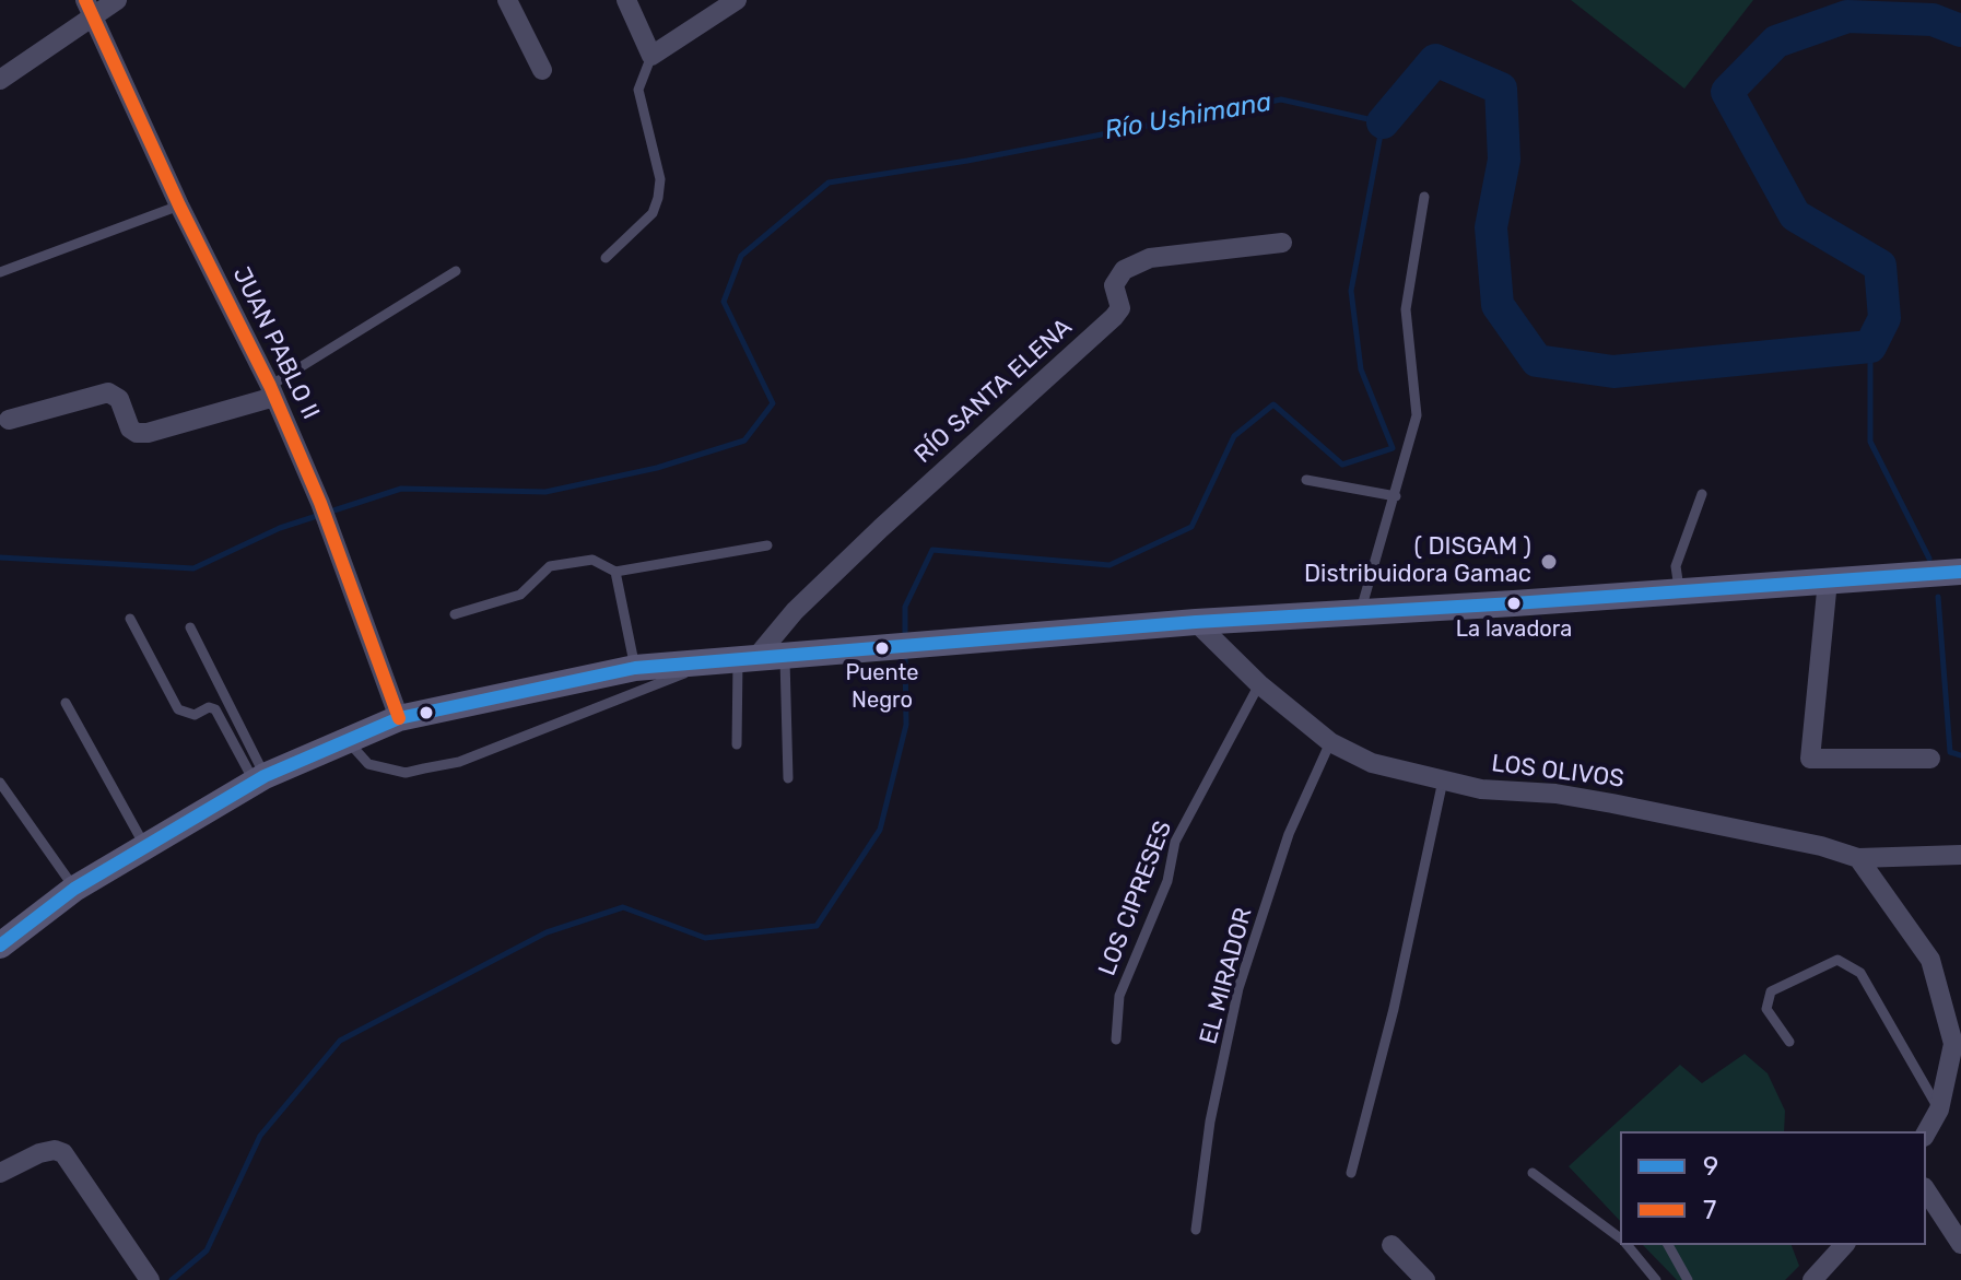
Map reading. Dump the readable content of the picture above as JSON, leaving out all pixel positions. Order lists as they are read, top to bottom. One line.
{"streets":{"street":["JUAN PABLO II","RÍO SANTA ELENA","LOS OLIVOS"],"lane":["LOS CIPRESES","EL MIRADOR"]},"crossings":[["LOS OLIVOS","LOS CIPRESES"],["LOS OLIVOS","EL MIRADOR"]],"water":["Río Ushimana"],"places":["( DISGAM ) Distribuidora Gamac","La lavadora","Puente Negro"],"lines":["transit line 7","transit line 9"],"legend":["9","7"]}
